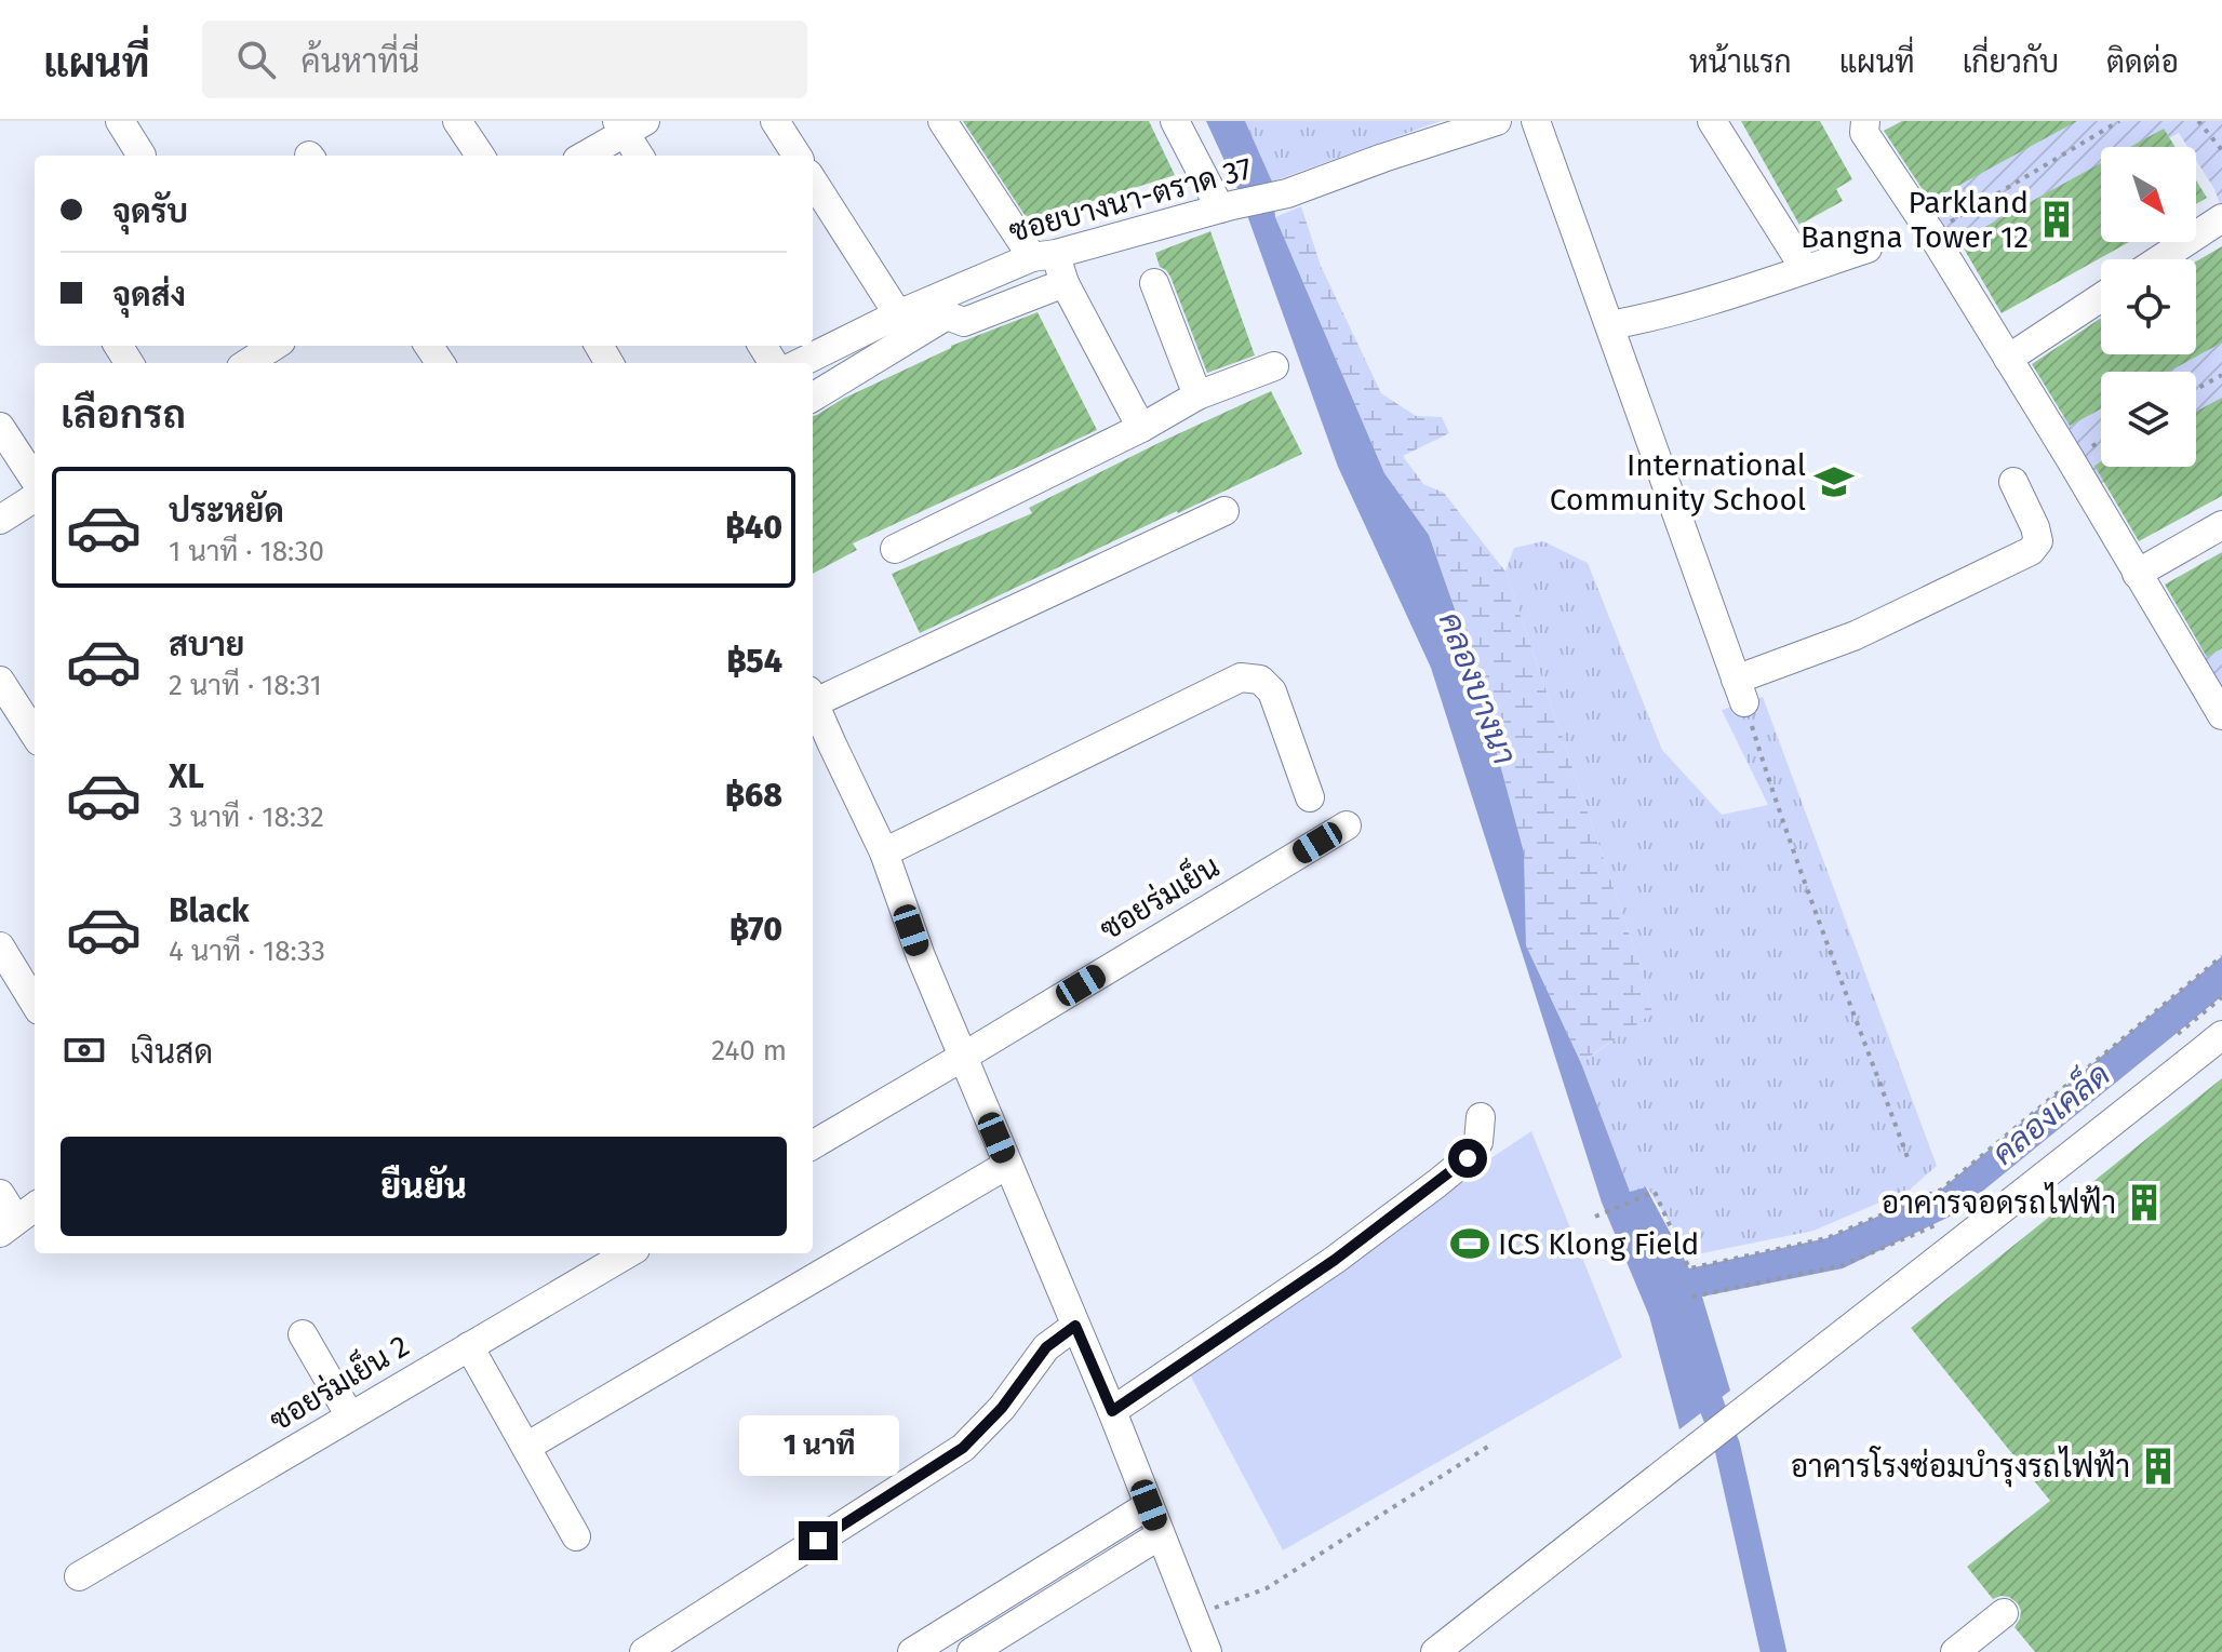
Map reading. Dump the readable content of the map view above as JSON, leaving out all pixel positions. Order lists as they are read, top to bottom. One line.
{"streets":{"street":["ซอยบางนา-ตราด 37","ซอยร่มเย็น","ซอยร่มเย็น 2"]},"water":["คลองบางนา","คลองเคล็ด"],"places":{"building":["Parkland Bangna Tower 12","อาคารจอดรถไฟฟ้า","อาคารโรงซ่อมบำรุงรถไฟฟ้า"],"school or university":["International Community School"],"sports":["ICS Klong Field"]},"north":"bottom right","page":{"header":"แผนที่","search":"ค้นหาที่นี่","nav":["หน้าแรก","แผนที่","เกี่ยวกับ","ติดต่อ"],"banner":["จุดรับ","จุดส่ง"],"heading":"เลือกรถ","list":[{"name":"ประหยัด","note":"1 นาที · 18:30","value":"฿40"},{"name":"สบาย","note":"2 นาที · 18:31","value":"฿54"},{"name":"XL","note":"3 นาที · 18:32","value":"฿68"},{"name":"Black","note":"4 นาที · 18:33","value":"฿70"}],"pay":["เงินสด","240 m"],"buttons":"ยืนยัน","bubble":"1 นาที"}}
